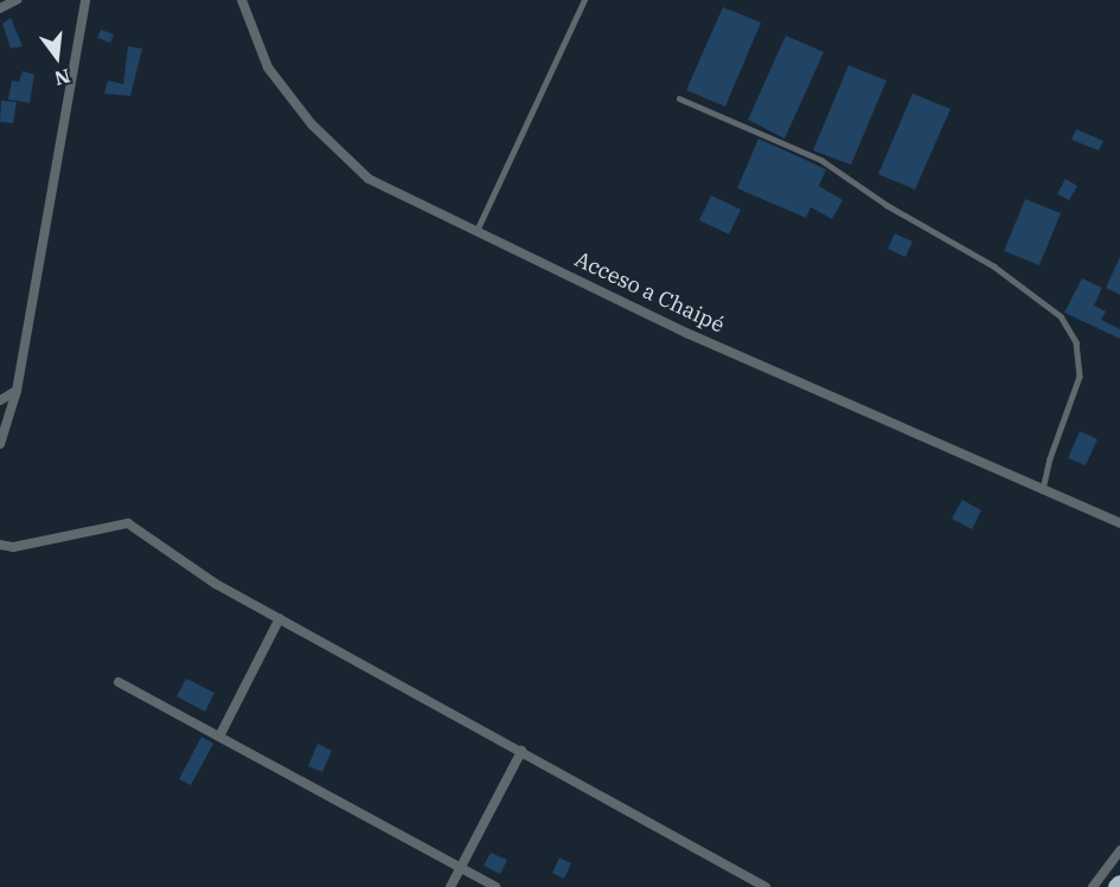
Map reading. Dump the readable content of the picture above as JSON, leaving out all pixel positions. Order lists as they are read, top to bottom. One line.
{"streets":{"street":["Acceso a Chaipé"]},"north":"bottom"}
